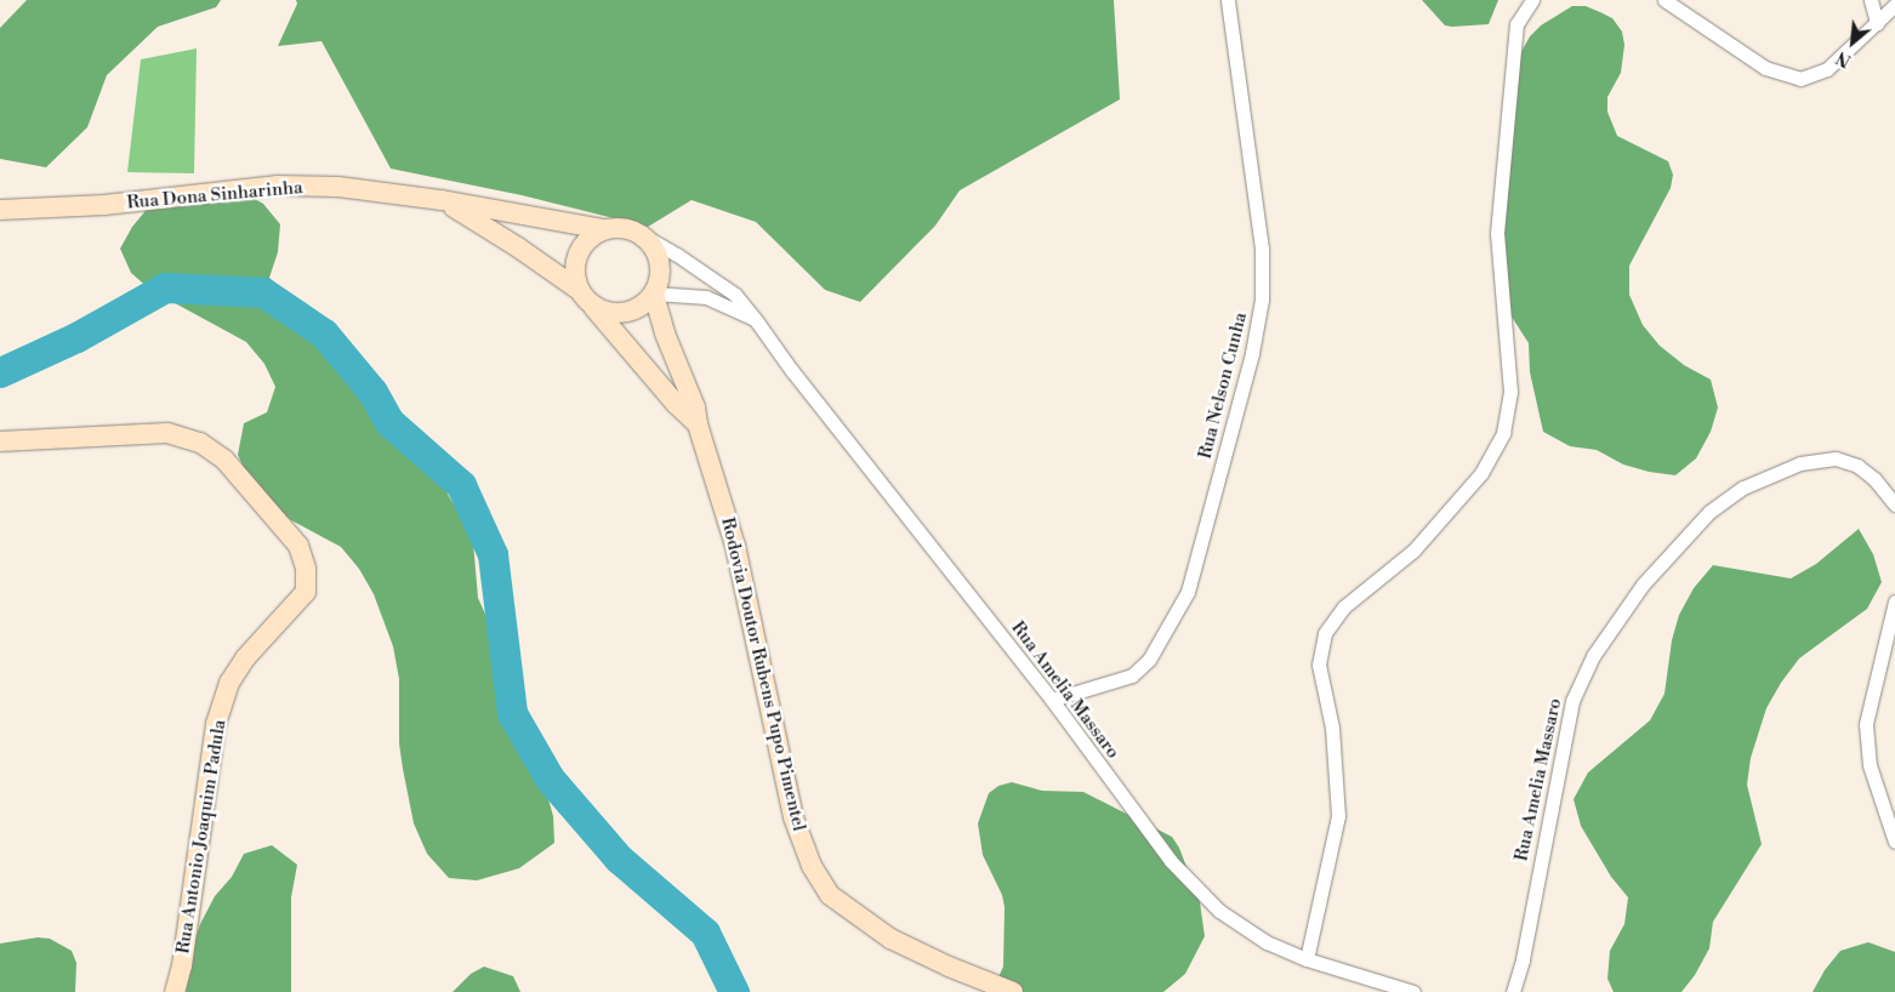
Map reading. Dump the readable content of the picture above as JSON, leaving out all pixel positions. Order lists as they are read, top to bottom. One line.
{"streets":{"street":["Rua Dona Sinharinha","Rua Nelson Cunha","Rodovia Doutor Rubens Pupo Pimentel","Rua Amelia Massaro","Rua Antonio Joaquim Padula"]},"crossings":[["Rua Dona Sinharinha","Rodovia Doutor Rubens Pupo Pimentel"],["Rua Dona Sinharinha","Rua Amelia Massaro"],["Rua Nelson Cunha","Rua Amelia Massaro"],["Rodovia Doutor Rubens Pupo Pimentel","Rua Amelia Massaro"]],"north":"bottom left"}
